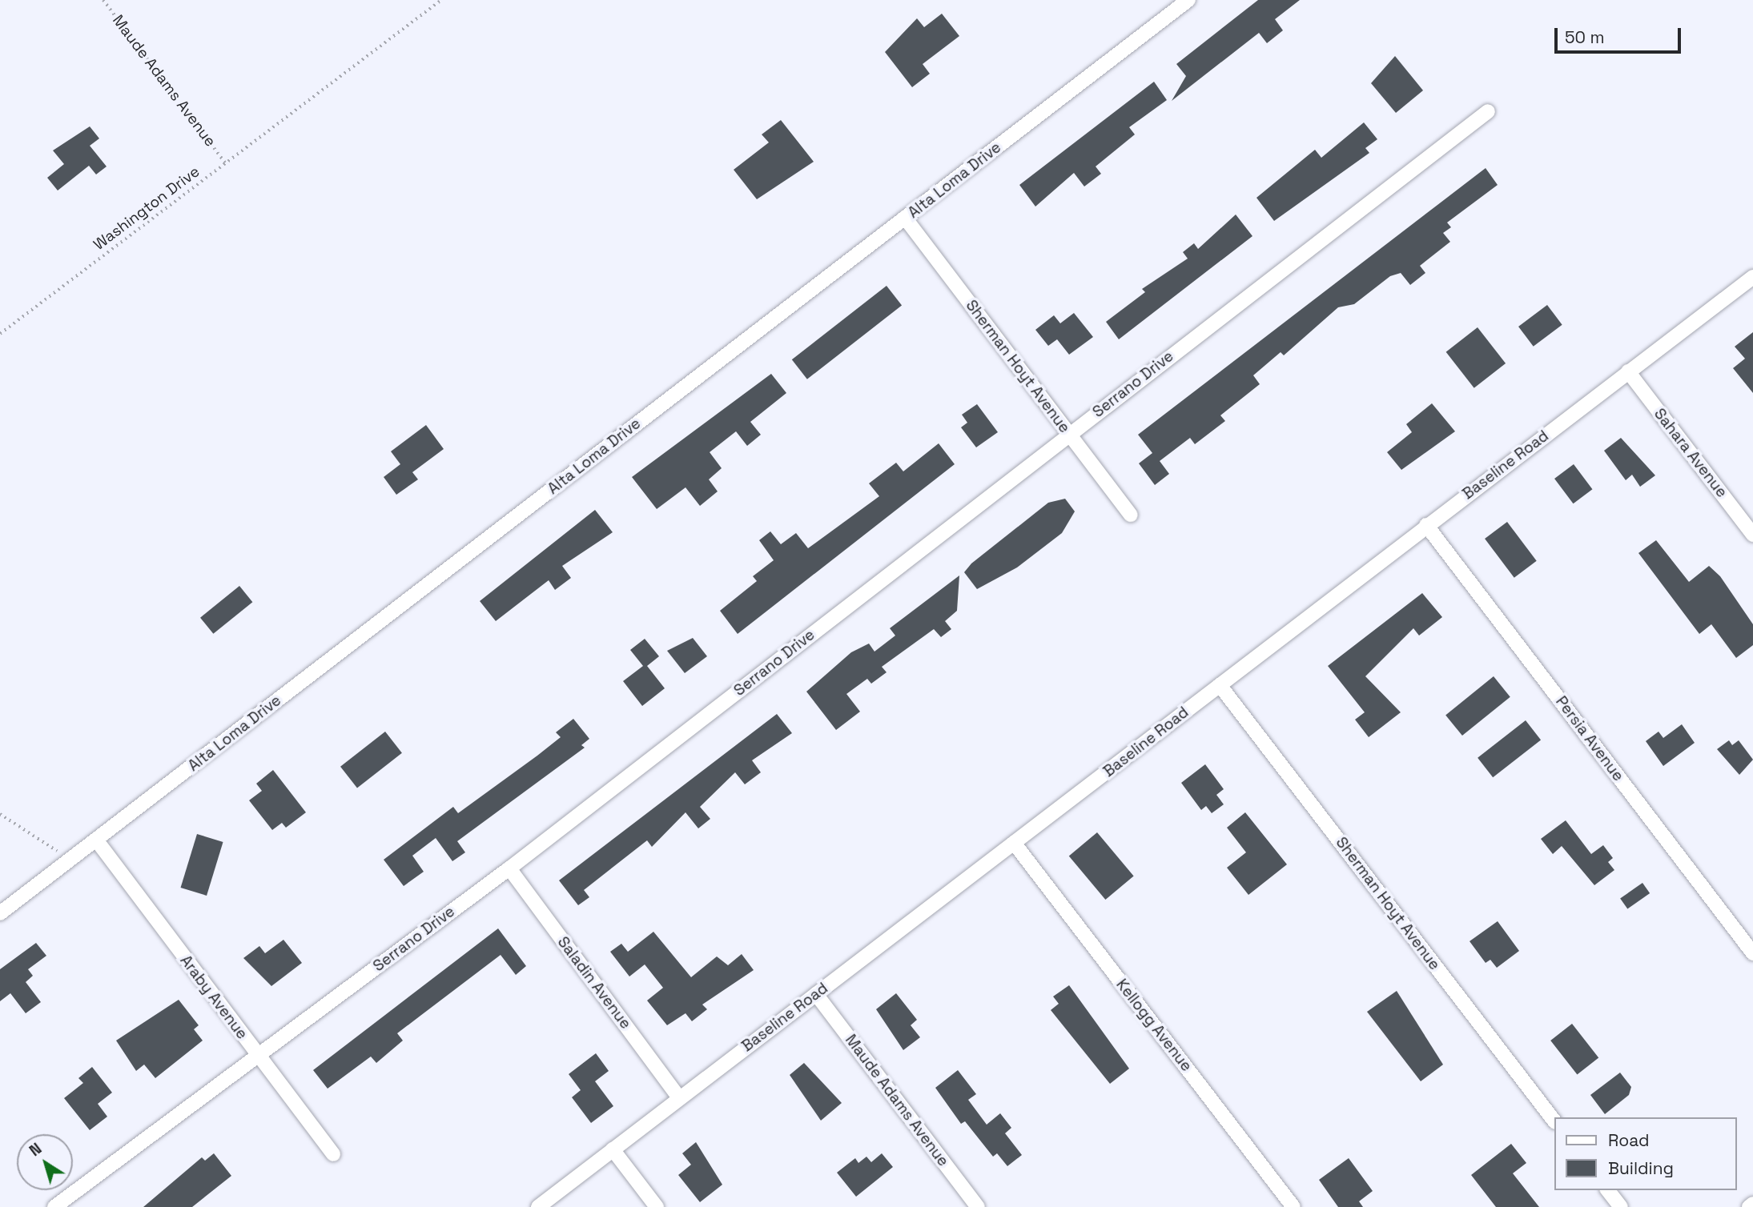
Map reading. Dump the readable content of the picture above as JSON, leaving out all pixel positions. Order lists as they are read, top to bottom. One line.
{"streets":{"street":["Maude Adams Avenue","Alta Loma Drive","Sherman Hoyt Avenue","Serrano Drive","Sahara Avenue","Baseline Road","Persia Avenue","Saladin Avenue","Araby Avenue","Kellogg Avenue"],"path":["Washington Drive"]},"crossings":[["Maude Adams Avenue","Washington Drive"],["Maude Adams Avenue","Baseline Road"],["Alta Loma Drive","Sherman Hoyt Avenue"],["Alta Loma Drive","Araby Avenue"],["Sherman Hoyt Avenue","Serrano Drive"],["Sherman Hoyt Avenue","Baseline Road"],["Serrano Drive","Saladin Avenue"],["Serrano Drive","Araby Avenue"],["Sahara Avenue","Baseline Road"],["Baseline Road","Persia Avenue"],["Baseline Road","Saladin Avenue"],["Baseline Road","Kellogg Avenue"]],"legend":["Road","Building"],"scale_bar":"50 m","north":"top left"}
